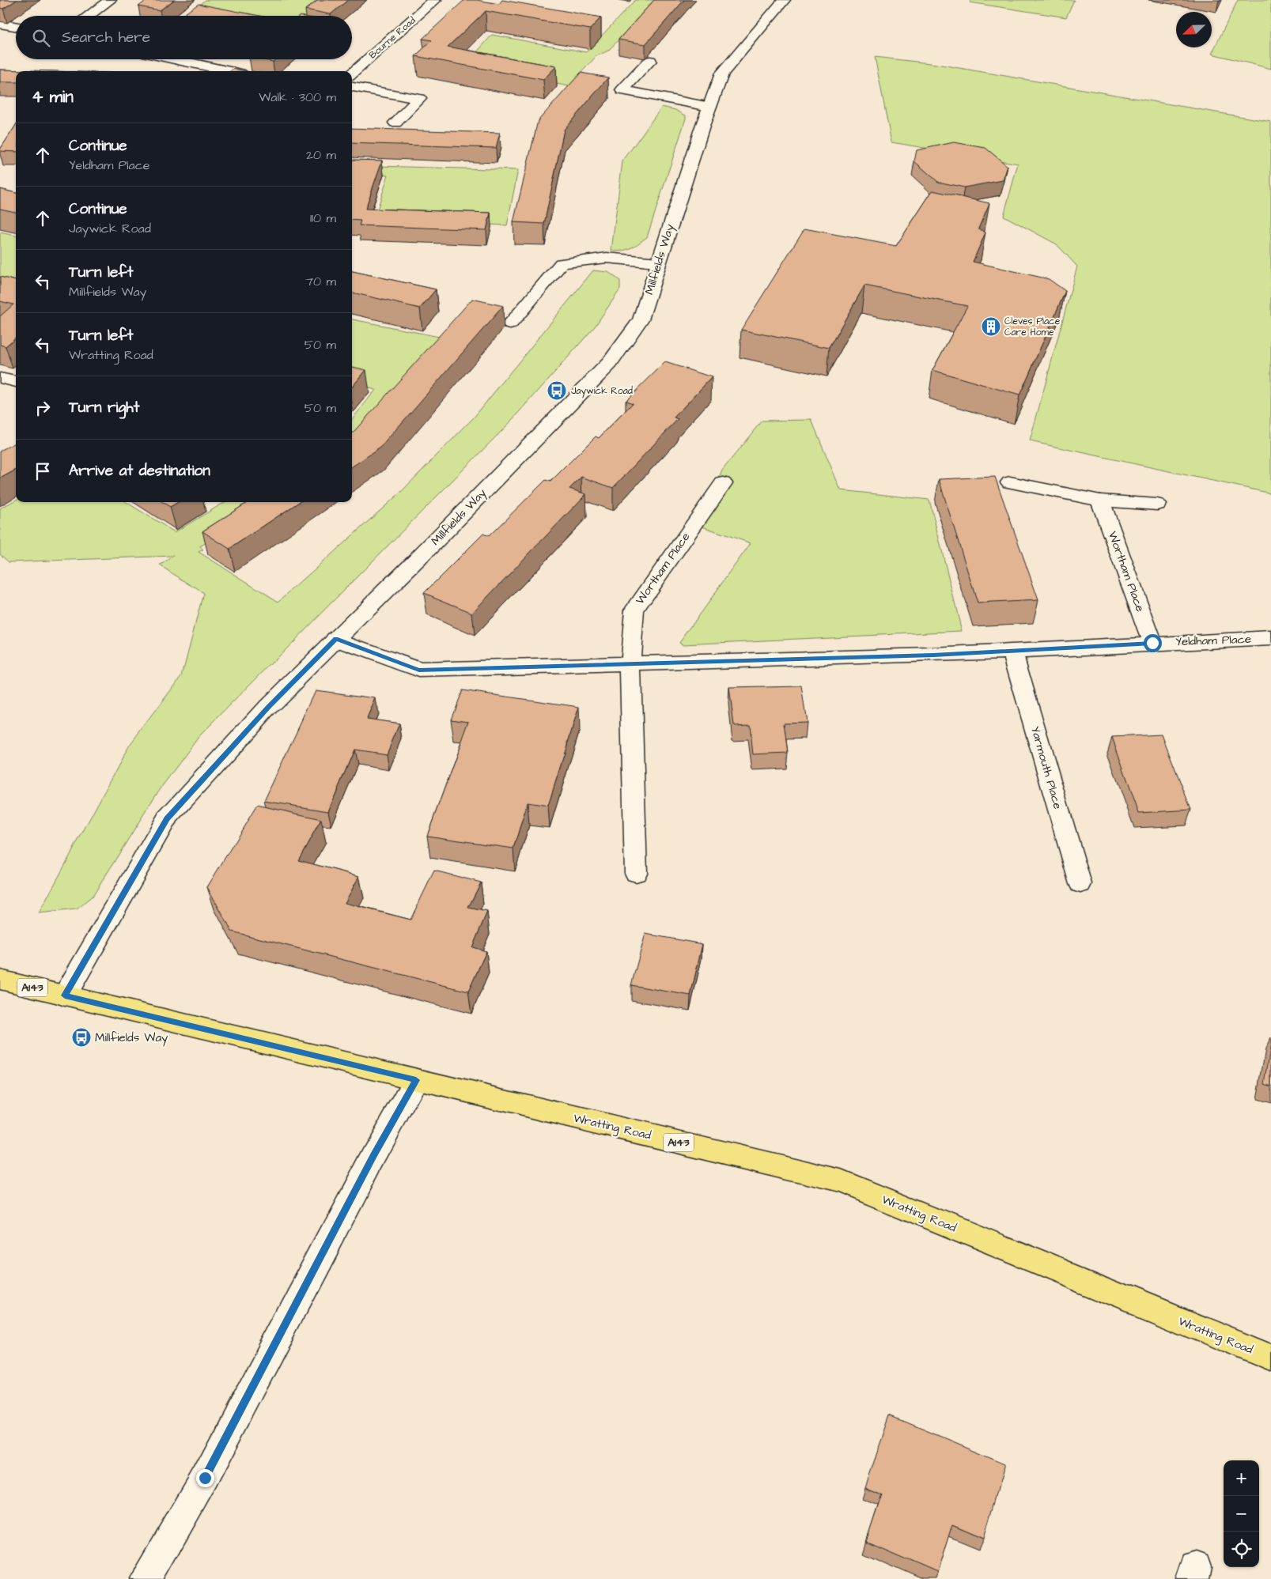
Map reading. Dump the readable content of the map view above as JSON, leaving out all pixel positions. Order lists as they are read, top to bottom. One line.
{"streets":{"main road":["A143","Wratting Road"],"street":["Bourne Road","Millfields Way","Wortham Place","Yeldham Place","Yarmouth Place"]},"crossings":[["Millfields Way","Wratting Road"],["Wortham Place","Yeldham Place"],["Yeldham Place","Yarmouth Place"]],"places":{"building":["Cleves Place Care Home"],"bus stop":["Jaywick Road","Millfields Way"]},"north":"bottom left","page":{"search":"Search here","heading":["4 min","Walk · 300 m"],"list":[["Continue","Yeldham Place","20 m"],["Continue","Jaywick Road","110 m"],["Turn left","Millfields Way","70 m"],["Turn left","Wratting Road","50 m"],["Turn right","50 m"],"Arrive at destination"],"map_buttons":["+","−"]}}
